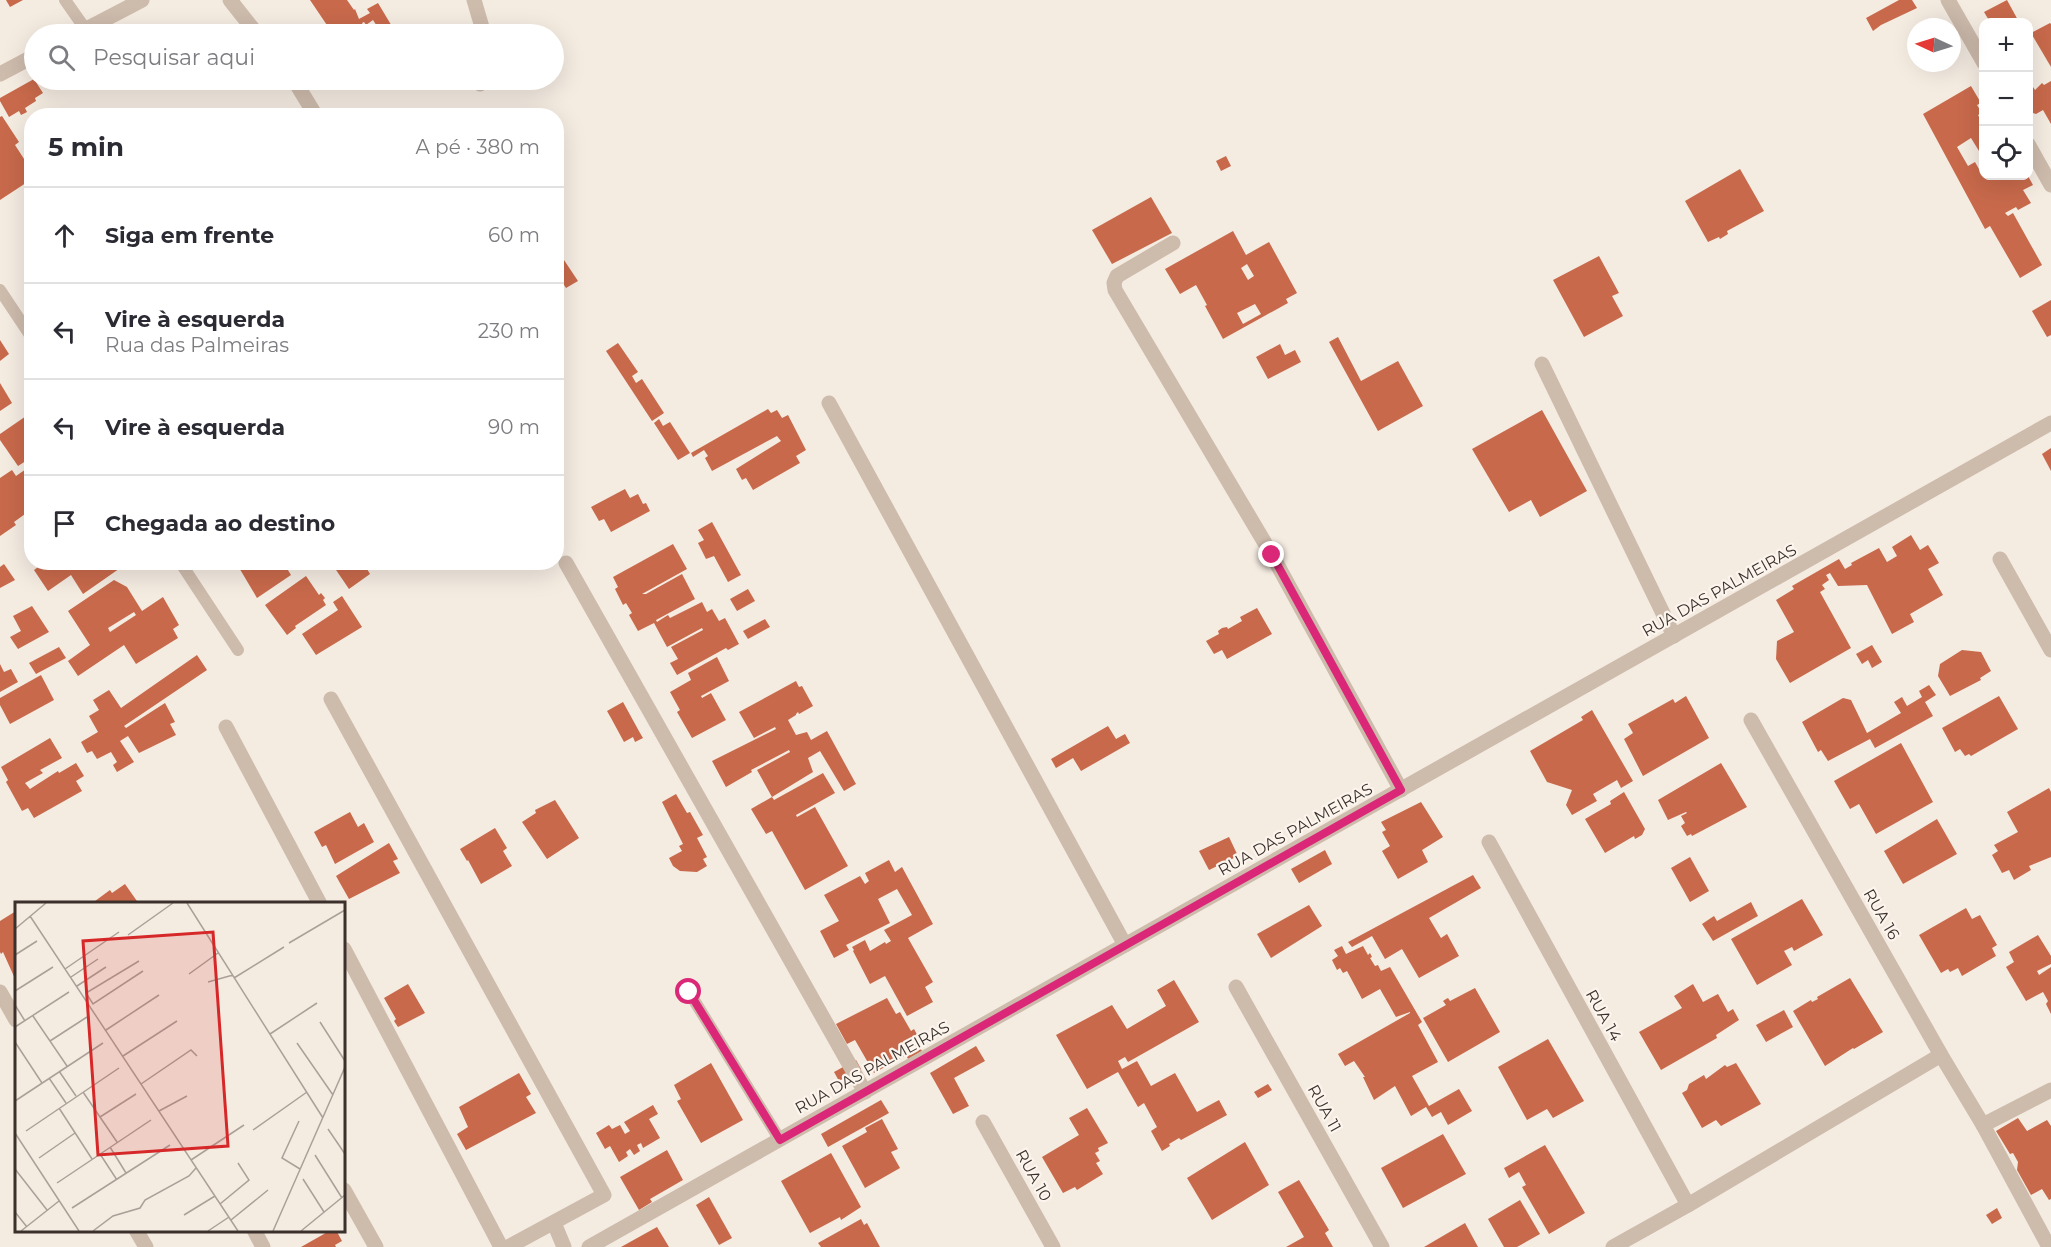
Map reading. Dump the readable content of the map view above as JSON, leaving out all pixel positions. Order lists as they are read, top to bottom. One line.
{"streets":{"street":["RUA DAS PALMEIRAS","RUA 16","RUA 14","RUA 11","RUA 10"]},"north":"left","page":{"map_buttons":["+","−"],"search":"Pesquisar aqui","heading":["5 min","A pé · 380 m"],"list":[["Siga em frente","60 m"],["Vire à esquerda","Rua das Palmeiras","230 m"],["Vire à esquerda","90 m"],"Chegada ao destino"]}}
